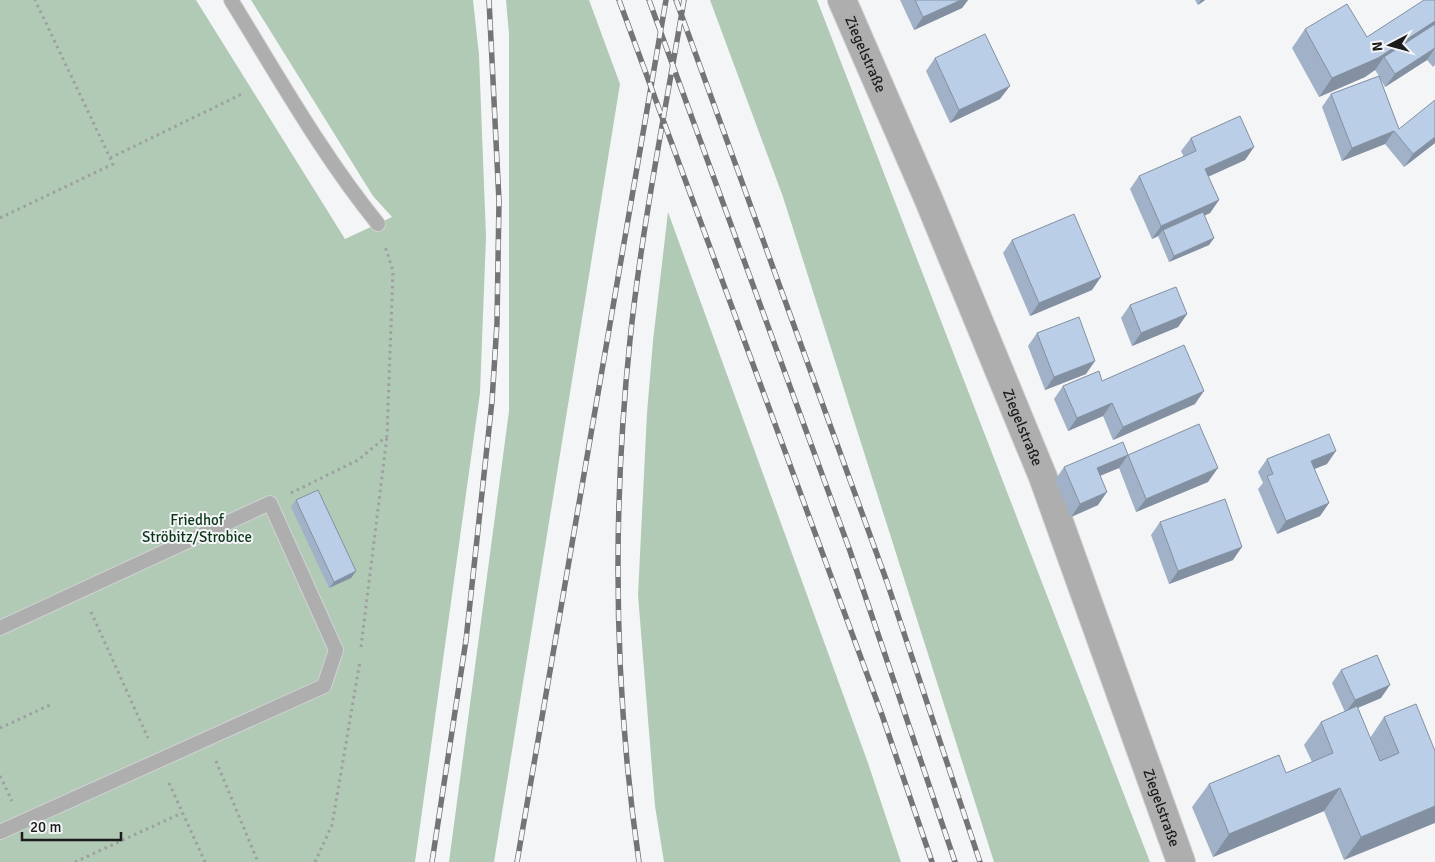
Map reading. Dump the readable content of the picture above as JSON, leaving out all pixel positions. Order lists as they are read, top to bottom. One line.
{"streets":{"street":["Ziegelstraße"]},"parks":["Friedhof Ströbitz/Strobice"],"scale_bar":"20 m","north":"left"}
